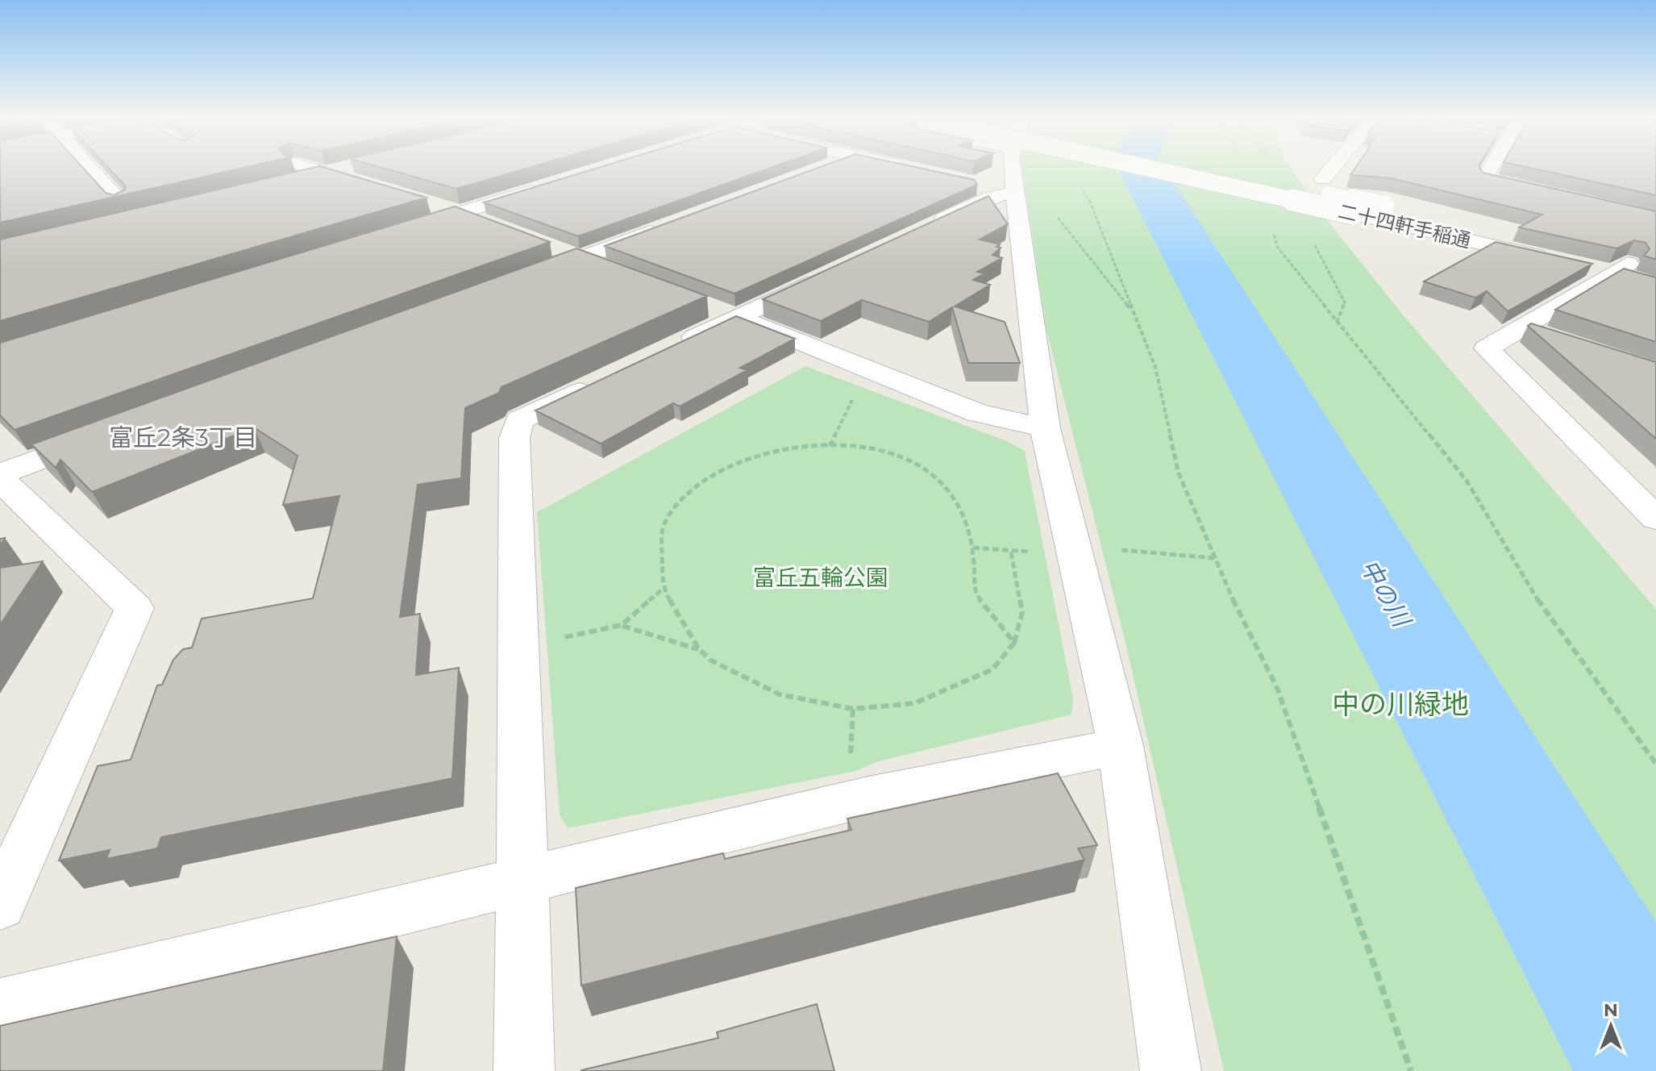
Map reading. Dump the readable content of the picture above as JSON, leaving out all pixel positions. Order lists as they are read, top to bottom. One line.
{"streets":{"street":["二十四軒手稲通"]},"districts":["富丘2条3丁目"],"water":["中の川"],"parks":["富丘五輪公園","中の川緑地"],"north":"top"}
